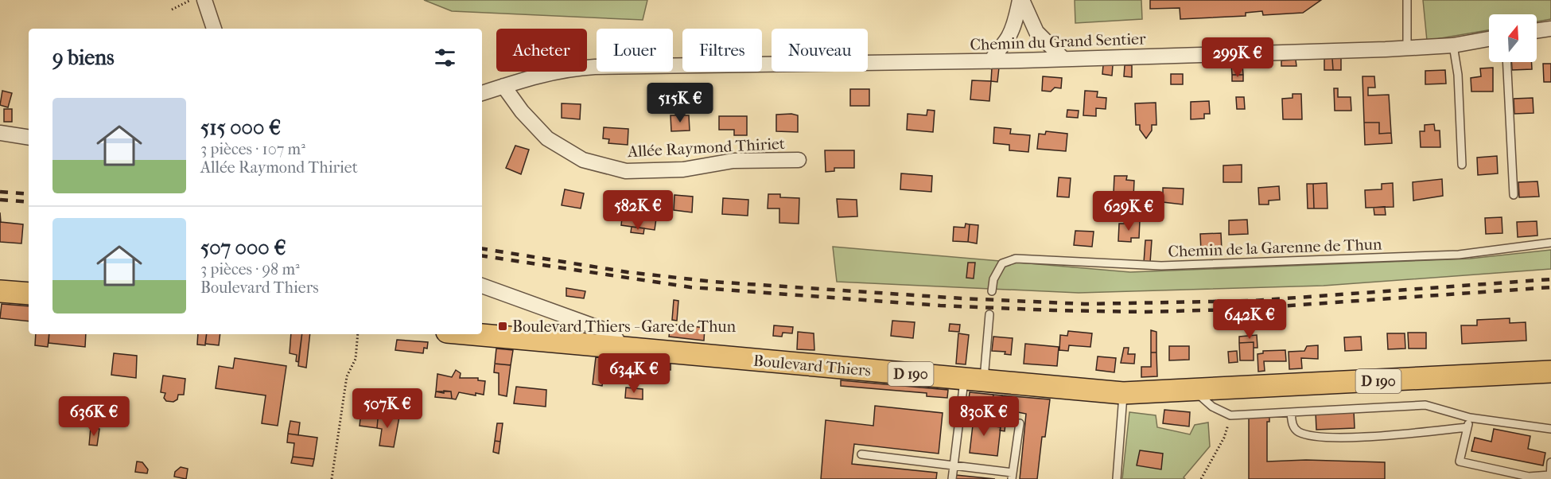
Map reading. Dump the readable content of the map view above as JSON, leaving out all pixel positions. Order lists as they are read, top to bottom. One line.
{"streets":{"main road":["Boulevard Thiers","D 190"],"street":["Chemin du Grand Sentier","Allée Raymond Thiriet"],"lane":["Chemin de la Garenne de Thun"]},"crossings":[["Chemin du Grand Sentier","Allée Raymond Thiriet"],["Boulevard Thiers","D 190"]],"places":{"transit":["Boulevard Thiers - Gare de Thun"]},"north":"top","page":{"chip":["Acheter","Louer","Filtres","Nouveau"],"heading":"9 biens","price":["299K €","515K €","582K €","629K €","642K €","634K €","507K €","636K €","830K €"],"list":[{"name":"515 000 €","note":"3 pièces · 107 m² · Allée Raymond Thiriet"},{"name":"507 000 €","note":"3 pièces · 98 m² · Boulevard Thiers"}]}}
